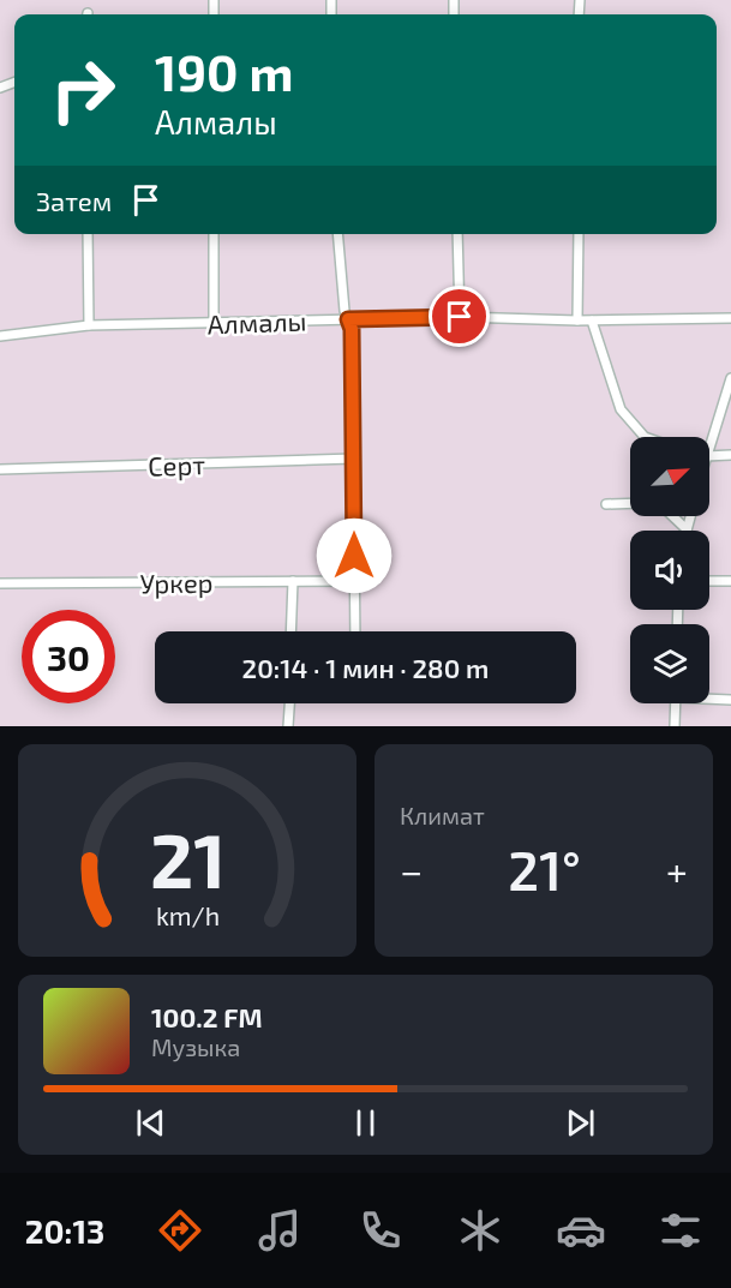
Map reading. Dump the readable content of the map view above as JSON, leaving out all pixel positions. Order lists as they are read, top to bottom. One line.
{"streets":{"street":["Алмалы","Серт","Уркер"]},"north":"top right","page":{"turn":["190 m","Алмалы"],"then":"Затем","limit":"30","trip":"20:14 · 1 мин · 280 m","tile":"Климат","heat":["−","21°","+"],"song":["100.2 FM","Музыка"],"tabs":"20:13","gauge":["21","km/h"]}}
